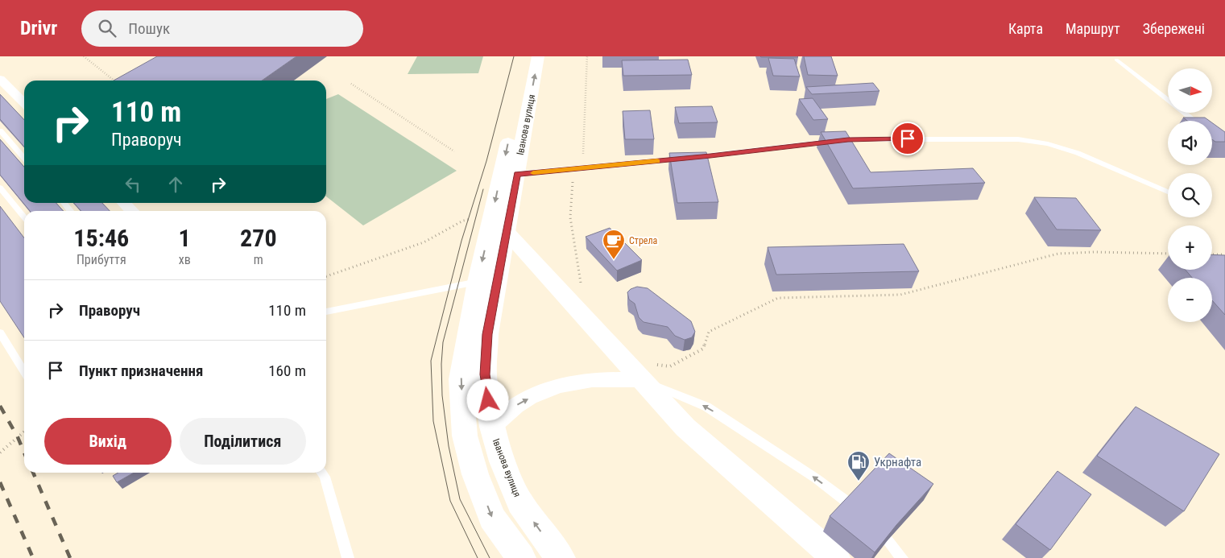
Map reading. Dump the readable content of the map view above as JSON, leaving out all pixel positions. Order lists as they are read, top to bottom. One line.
{"streets":{"main road":["Іванова вулиця"]},"places":{"cafe":["Стрела"],"fuel station":["Укрнафта"]},"north":"right","page":{"header":"Drivr","search":"Пошук","nav":["Карта","Маршрут","Збережені"],"map_buttons":["+","−"],"turn":["110 m","Праворуч"],"eta":["15:46","Прибуття","1","хв","270","m"],"list":[{"name":"Праворуч","value":"110 m"},{"name":"Пункт призначення","value":"160 m"}],"buttons":["Вихід","Поділитися"]}}
